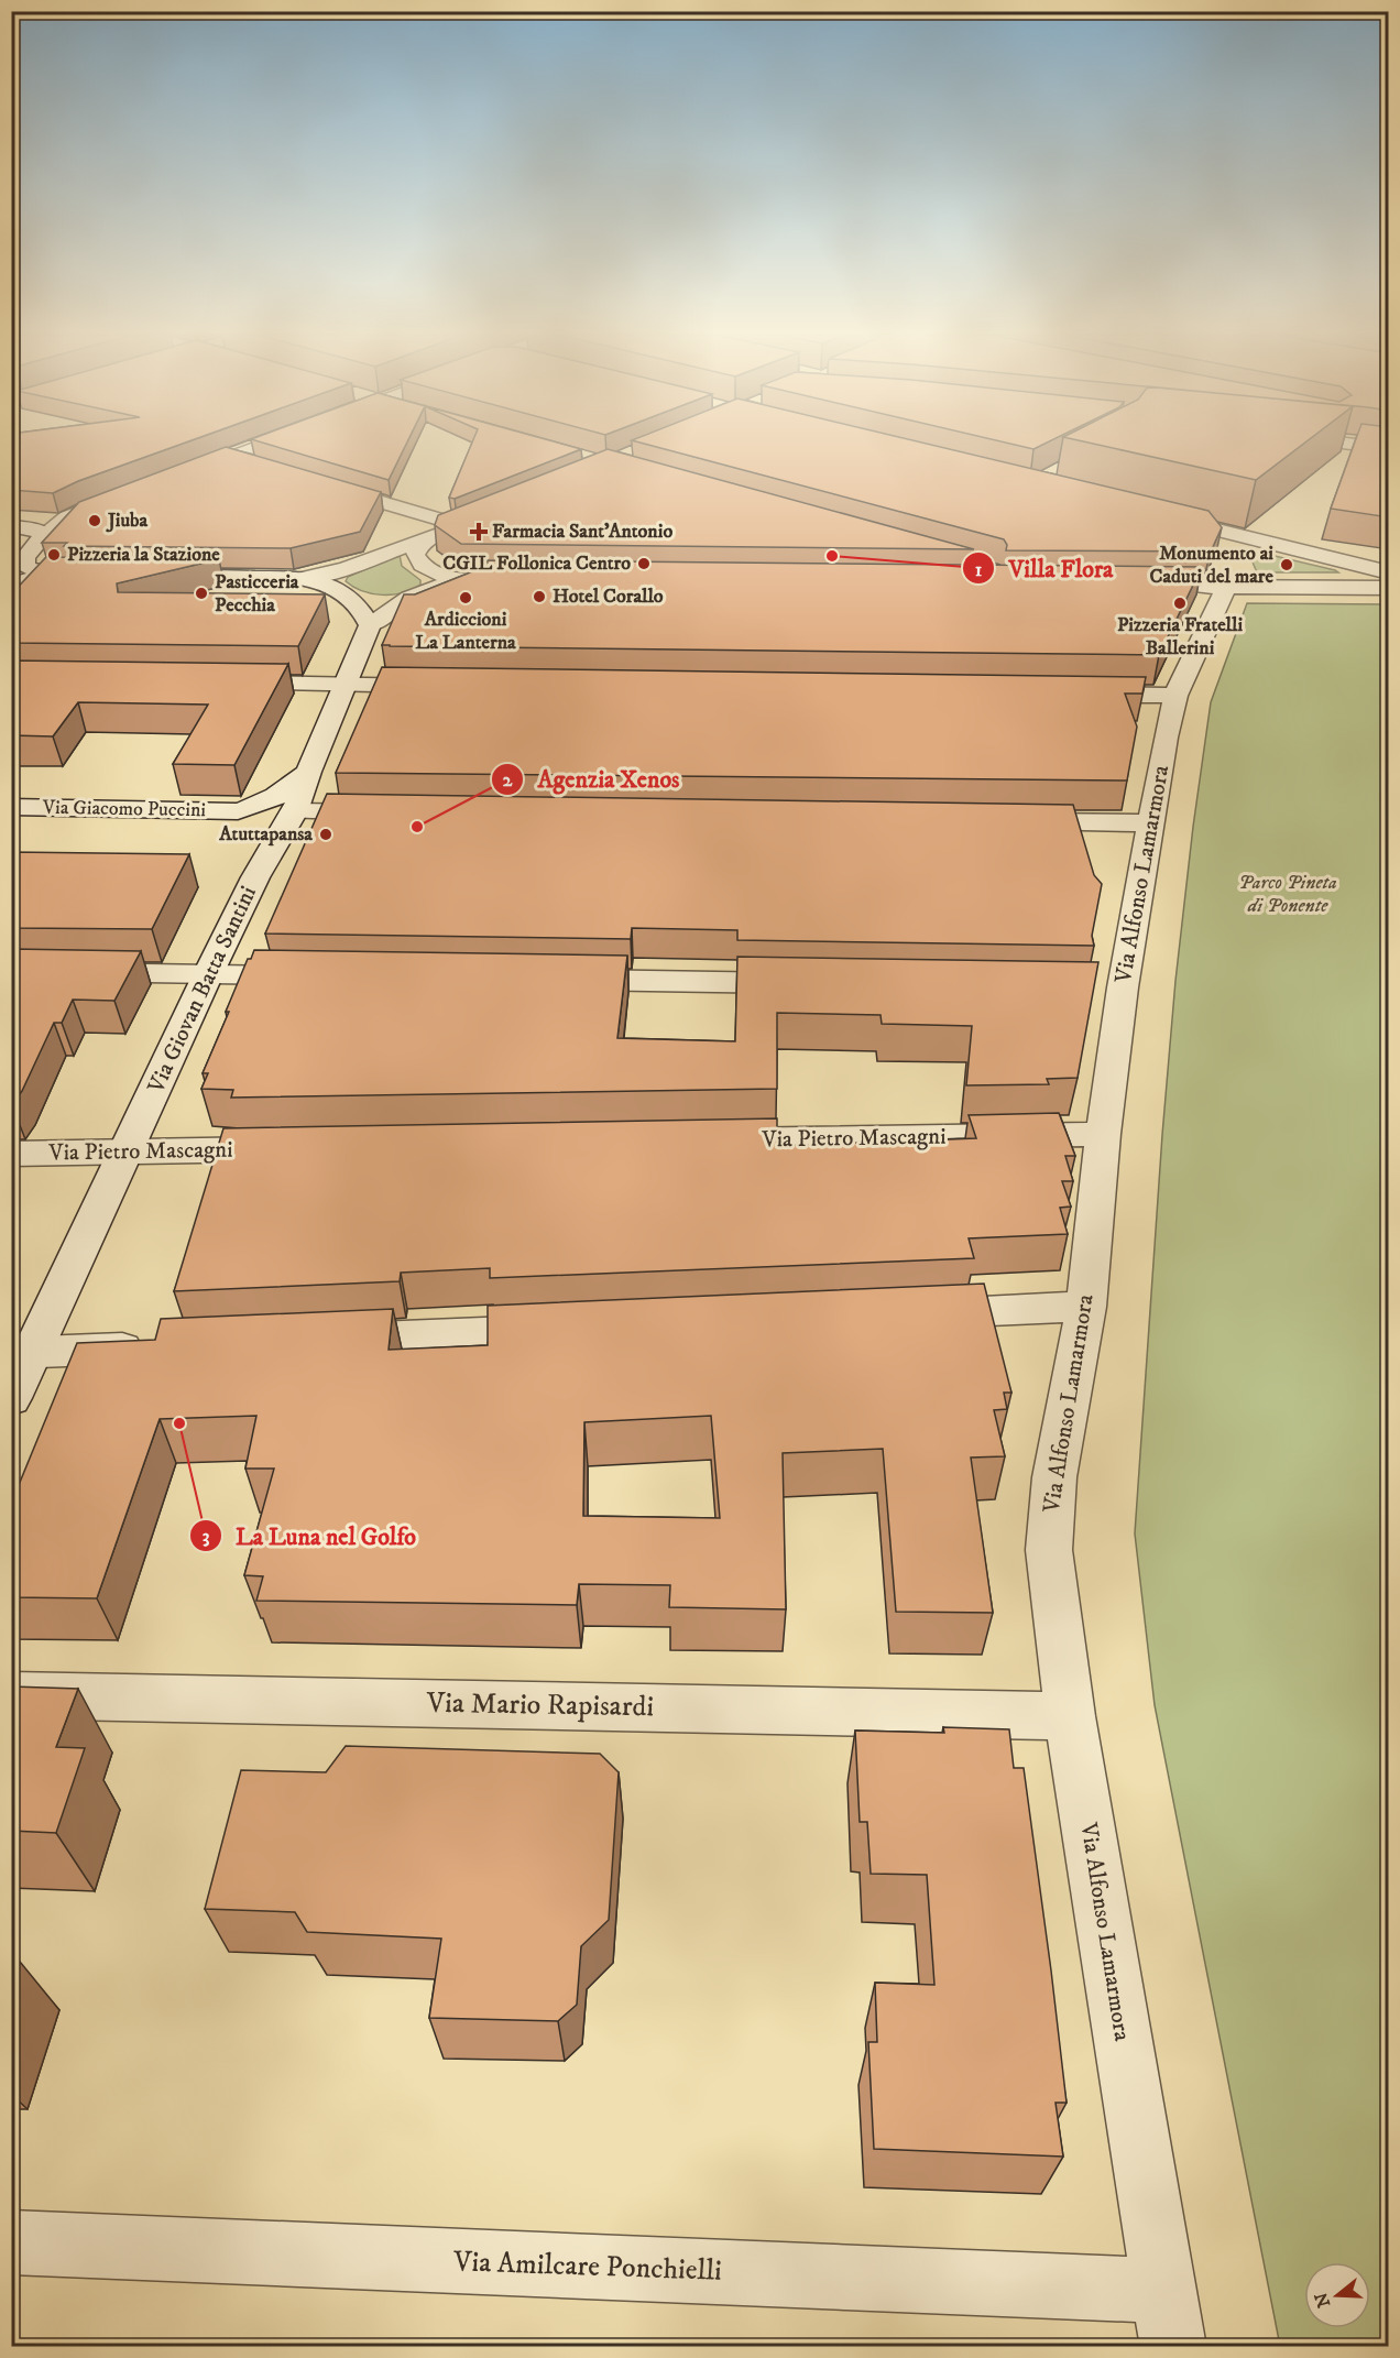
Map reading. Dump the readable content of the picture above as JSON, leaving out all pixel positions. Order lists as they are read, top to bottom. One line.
{"streets":{"street":["Via Giacomo Puccini","Via Alfonso Lamarmora","Via Giovan Batta Santini","Via Pietro Mascagni","Via Mario Rapisardi","Via Amilcare Ponchielli"]},"crossings":[["Via Alfonso Lamarmora","Via Pietro Mascagni"],["Via Alfonso Lamarmora","Via Mario Rapisardi"],["Via Alfonso Lamarmora","Via Amilcare Ponchielli"],["Via Giovan Batta Santini","Via Pietro Mascagni"]],"parks":["Parco Pineta di Ponente"],"places":{"other":["Jiuba","Pizzeria la Stazione","Villa Flora","CGIL Follonica Centro","Monumento ai Caduti del mare","Pasticceria Pecchia","Hotel Corallo","Ardiccioni La Lanterna","Pizzeria Fratelli Ballerini","Agenzia Xenos","Atuttapansa","La Luna nel Golfo"],"health":["Farmacia Sant'Antonio"]},"north":"left"}
